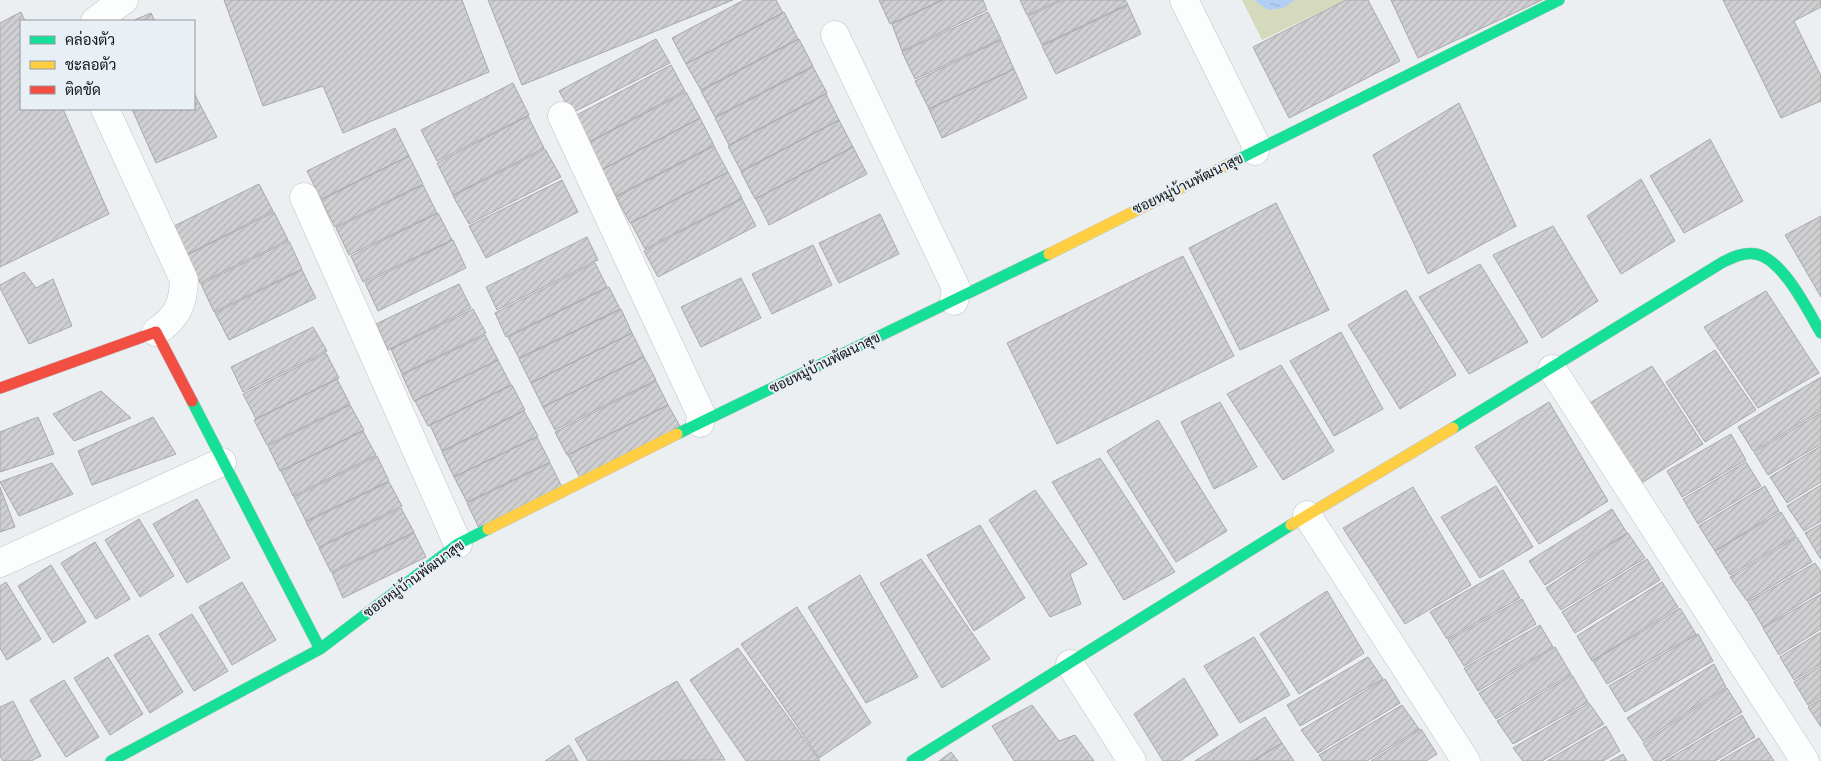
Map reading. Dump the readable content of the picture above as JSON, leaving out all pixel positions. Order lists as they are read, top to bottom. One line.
{"streets":{"street":["ซอยหมู่บ้านพัฒนาสุข"]},"legend":["คล่องตัว","ชะลอตัว","ติดขัด"]}
